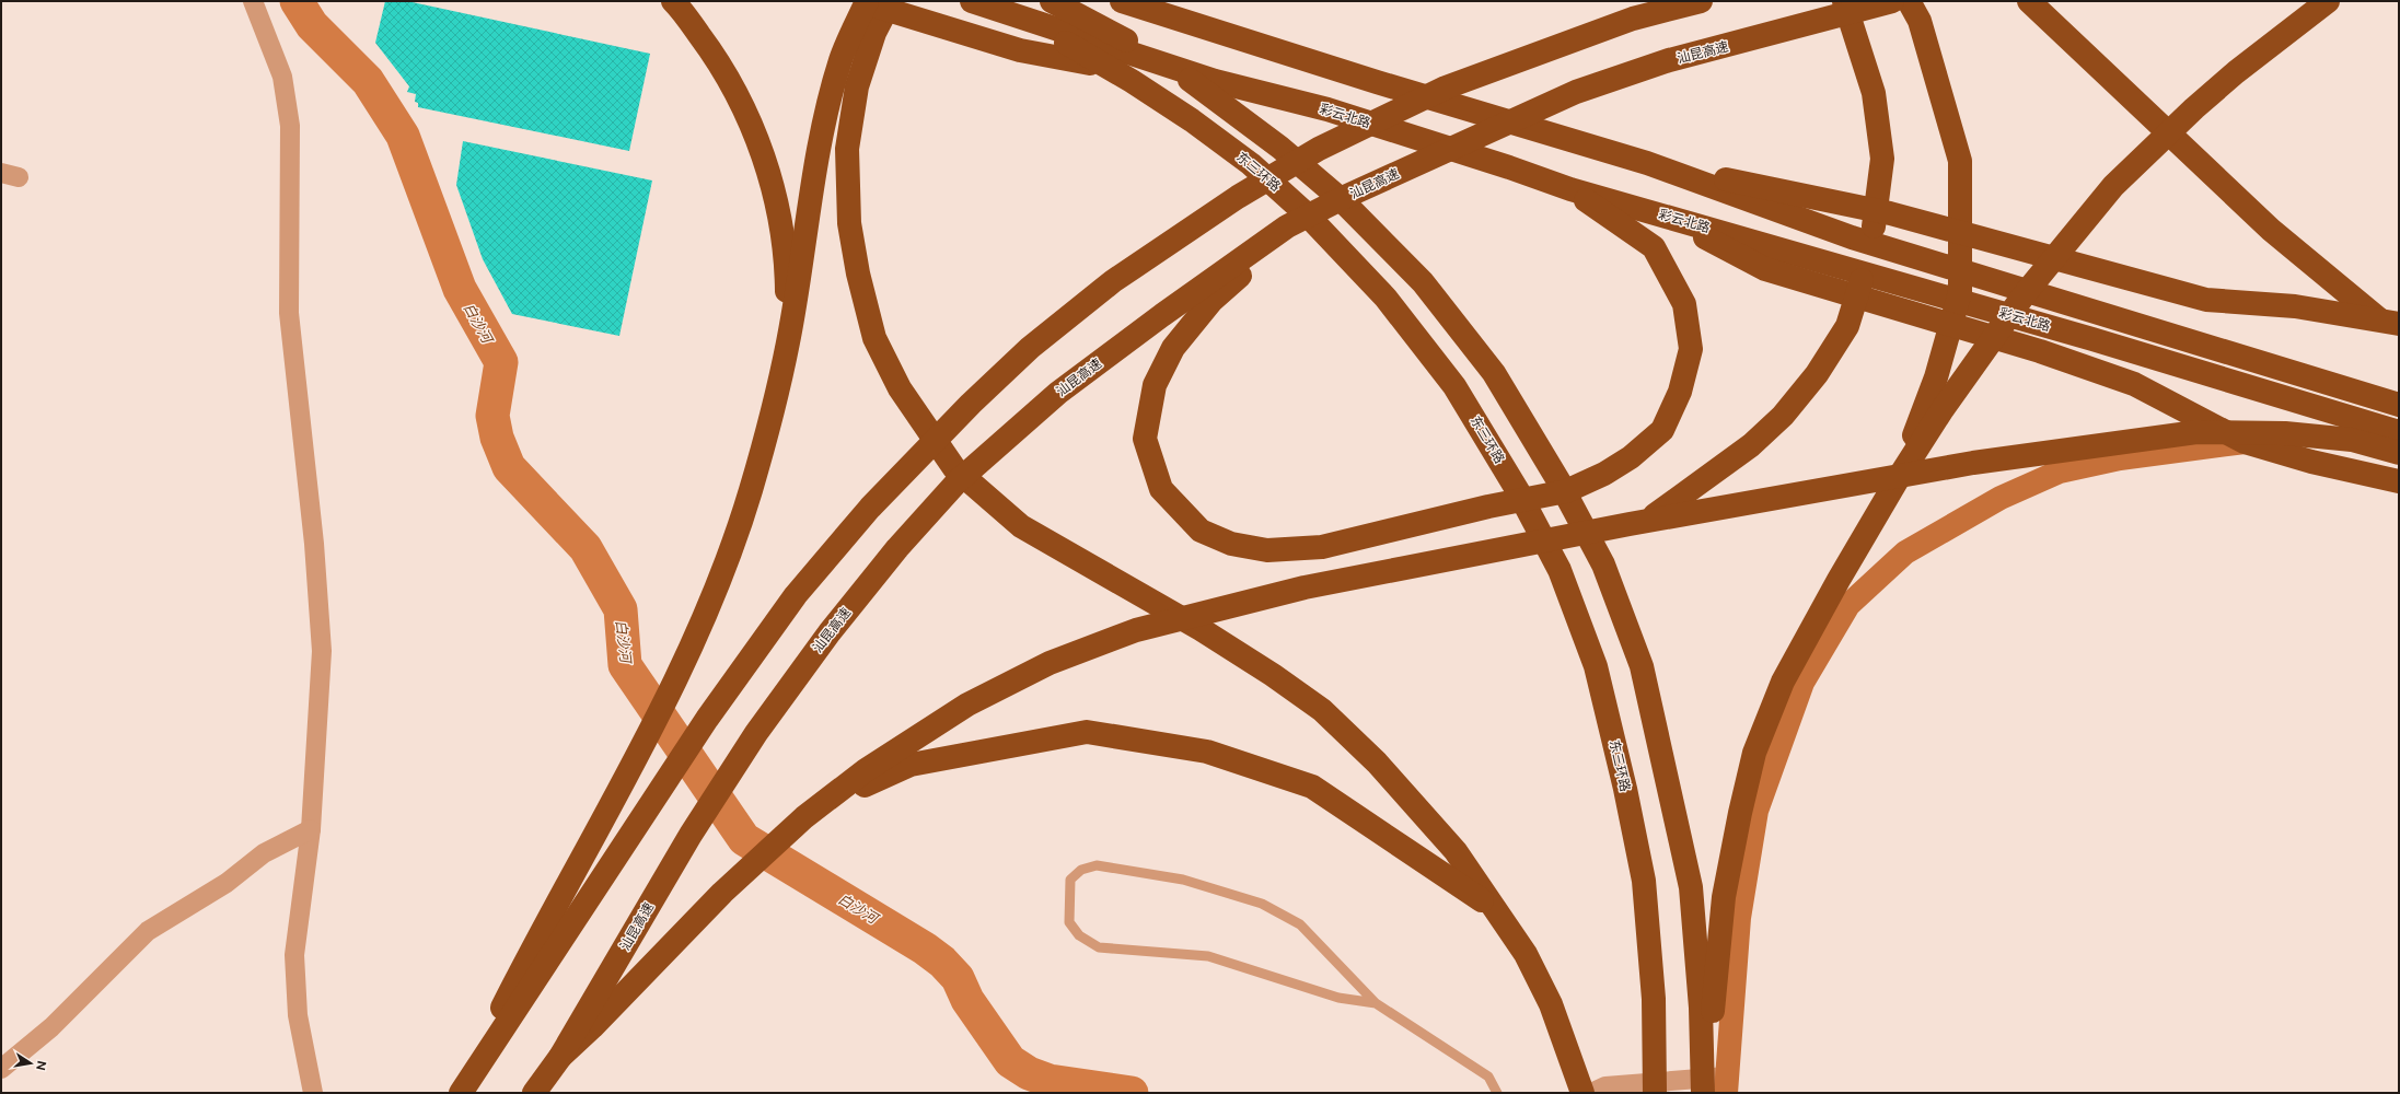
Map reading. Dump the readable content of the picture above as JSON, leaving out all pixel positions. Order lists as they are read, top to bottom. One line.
{"streets":{"highway":["汕昆高速","彩云北路","东三环路"]},"water":["白沙河"],"north":"right"}
